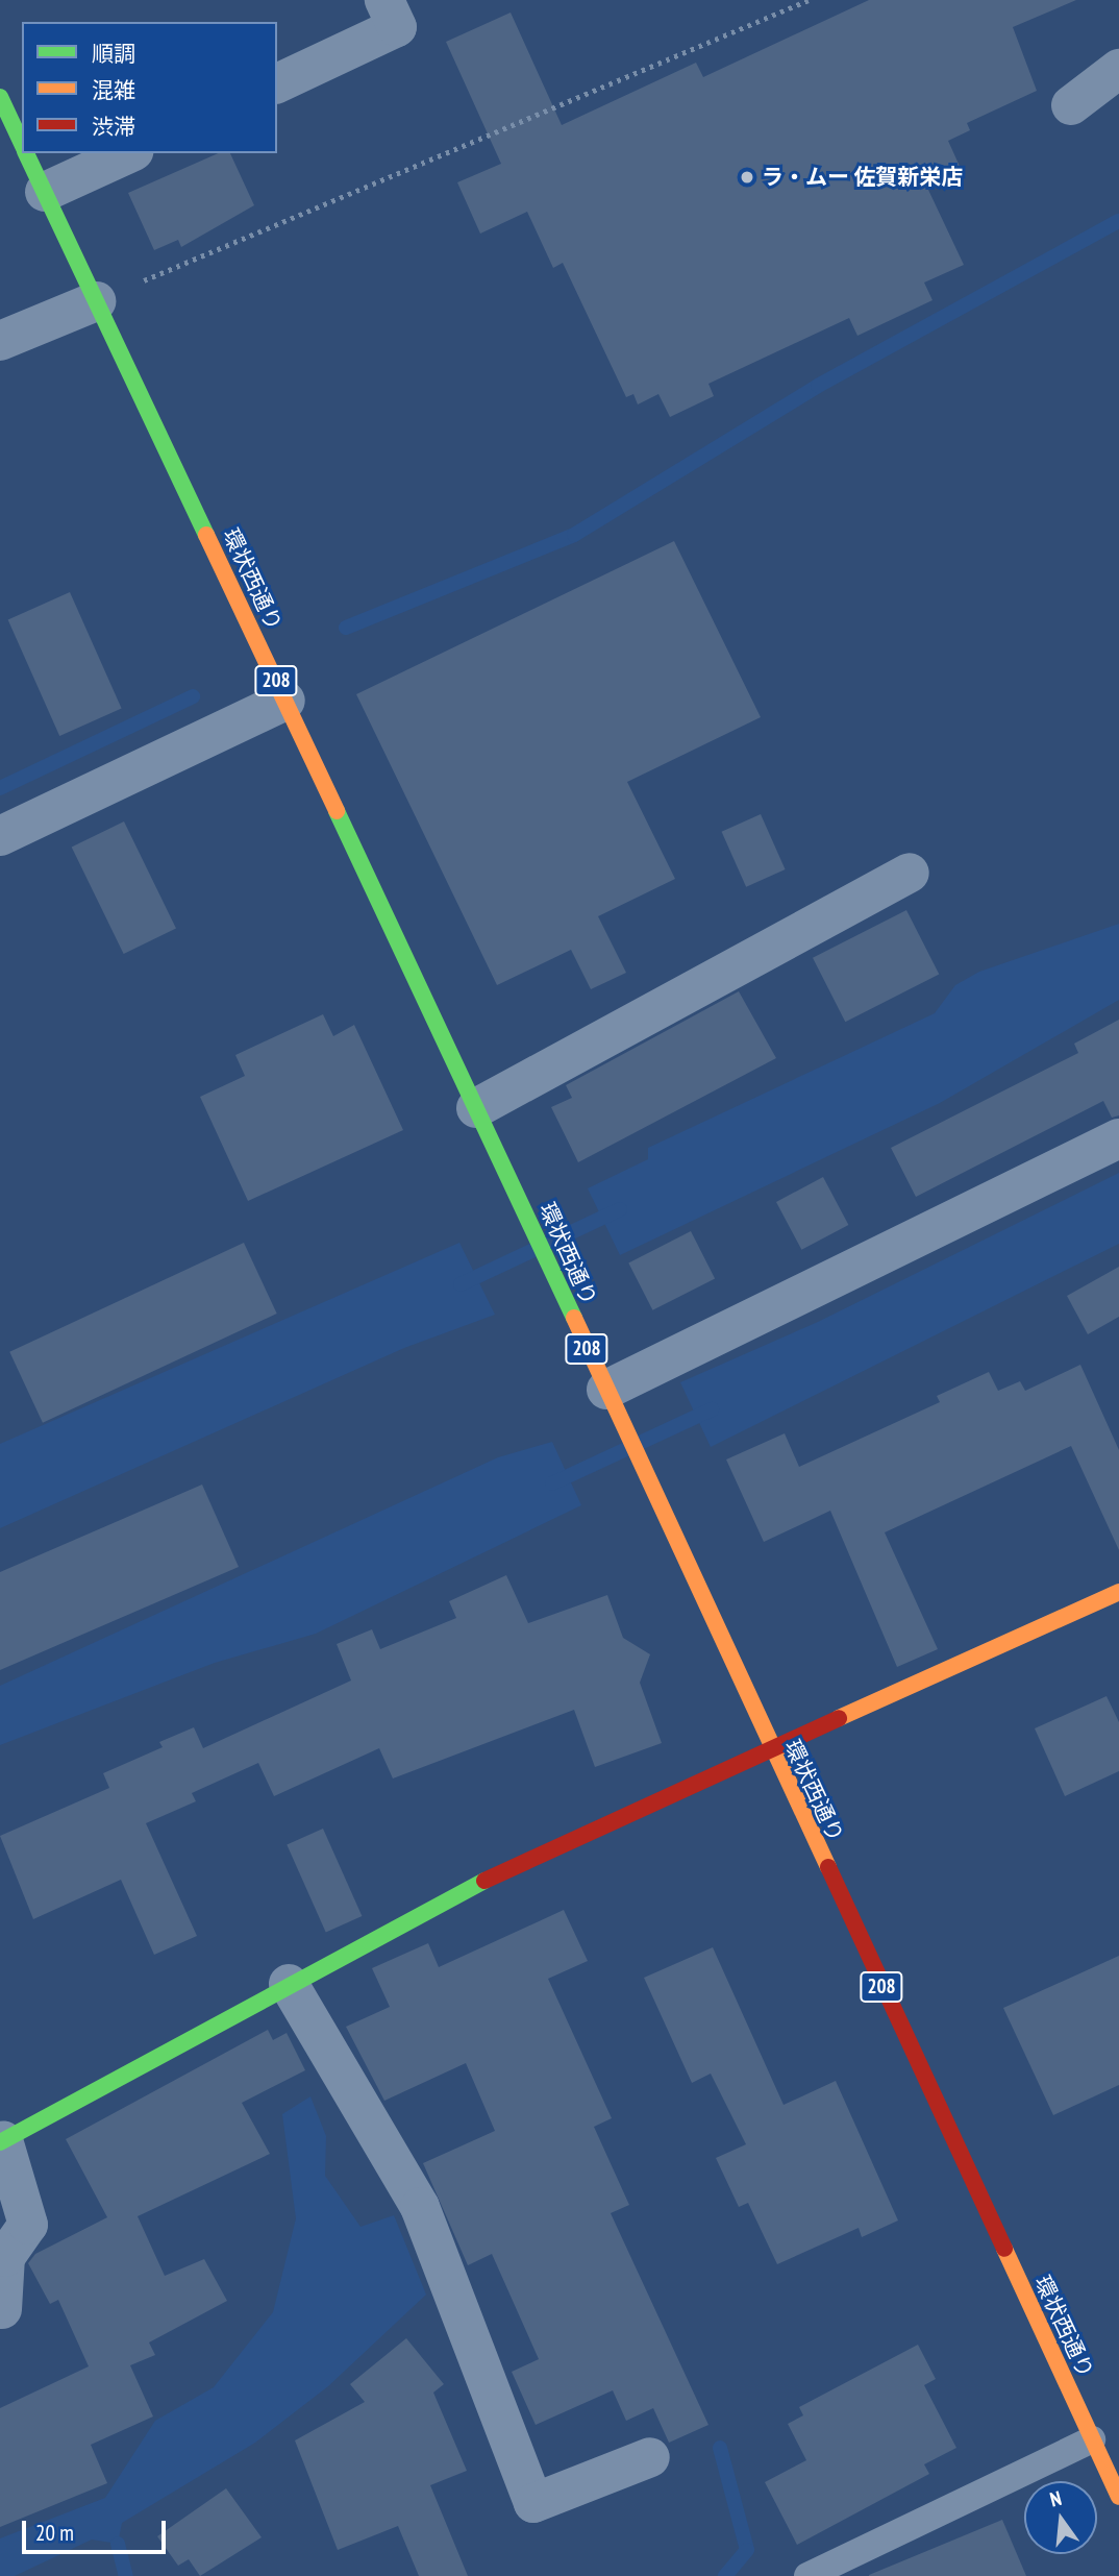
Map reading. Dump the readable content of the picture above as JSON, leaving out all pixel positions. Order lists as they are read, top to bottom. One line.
{"streets":{"main road":["環状西通り","208"]},"places":["ラ・ムー 佐賀新栄店"],"legend":["順調","混雑","渋滞"],"scale_bar":"20 m","north":"top"}
